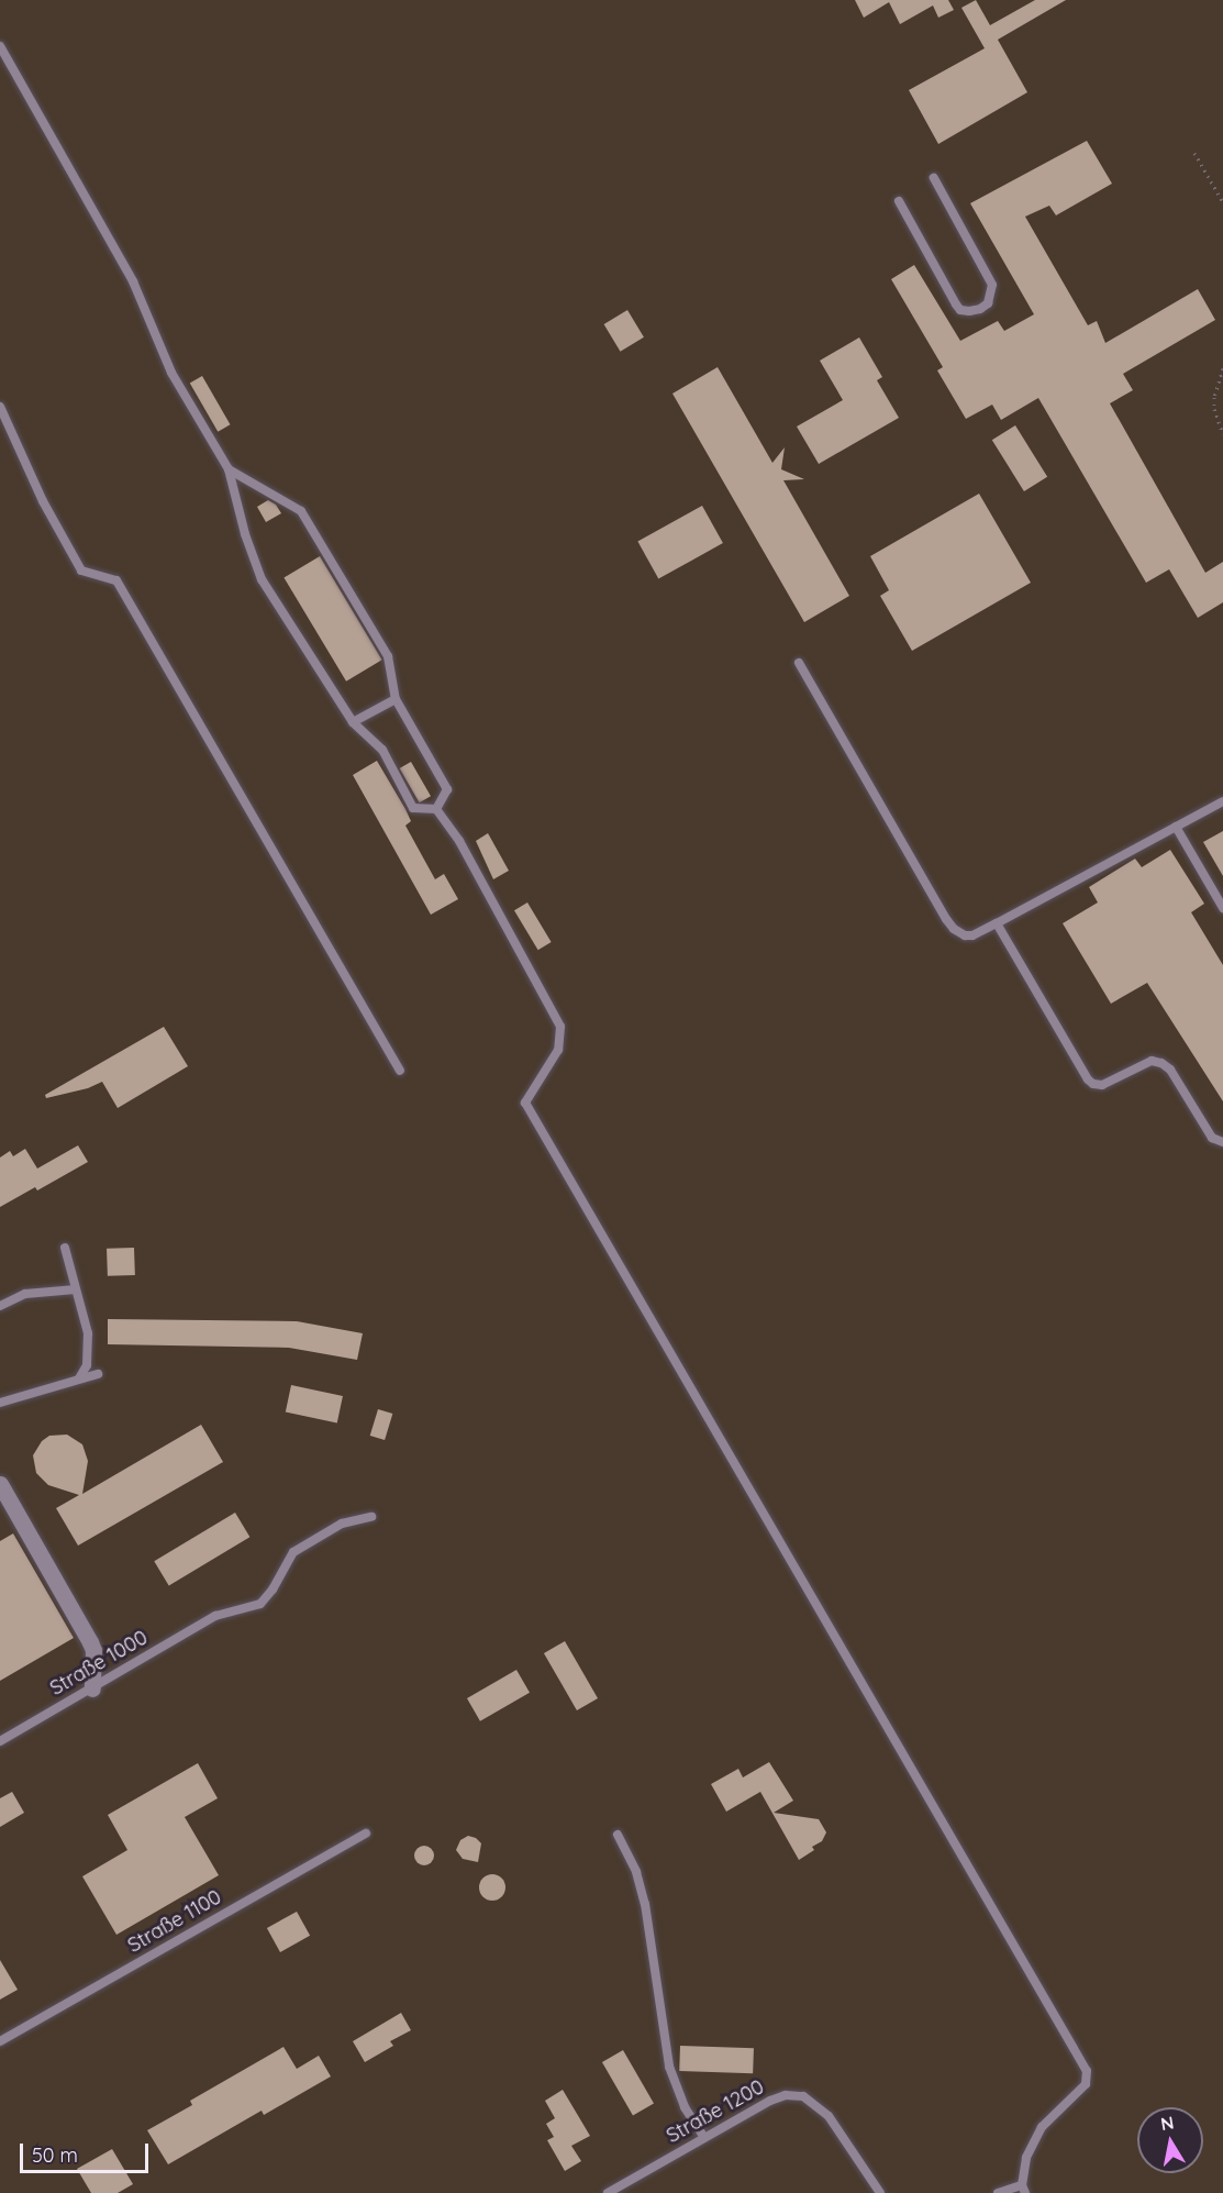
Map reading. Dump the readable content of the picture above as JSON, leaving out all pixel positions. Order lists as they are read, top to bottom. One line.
{"streets":{"lane":["Straße 1000","Straße 1100","Straße 1200"]},"scale_bar":"50 m","north":"top"}
